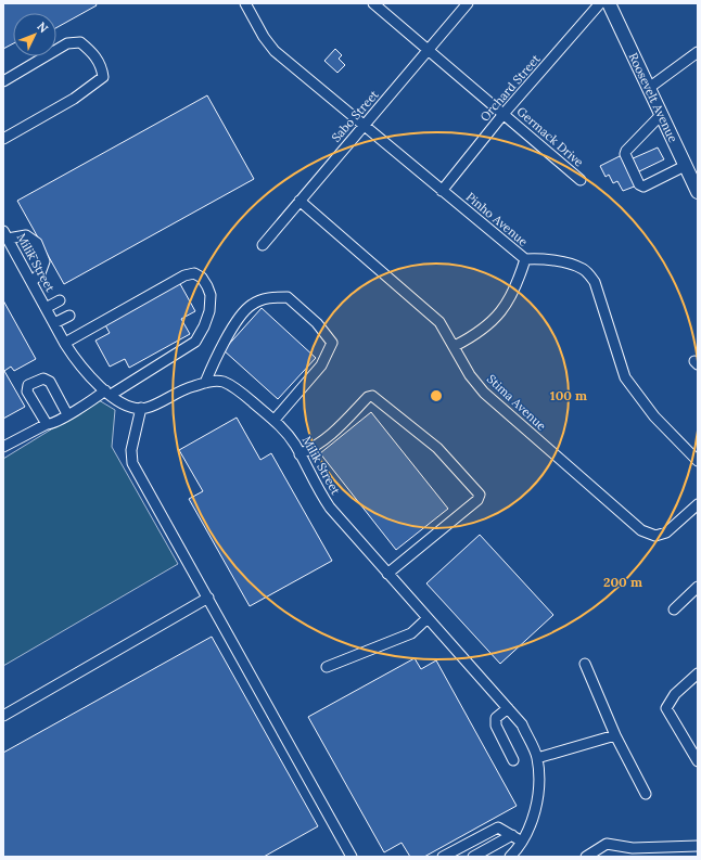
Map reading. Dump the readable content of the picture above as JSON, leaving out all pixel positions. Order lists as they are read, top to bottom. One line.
{"streets":{"main road":["Roosevelt Avenue"],"street":["Orchard Street","Sabo Street","Germack Drive","Pinho Avenue","Milik Street","Stima Avenue"]},"crossings":[["Orchard Street","Germack Drive"],["Orchard Street","Pinho Avenue"],["Sabo Street","Germack Drive"],["Sabo Street","Pinho Avenue"],["Sabo Street","Stima Avenue"]],"north":"top right","rings":["100 m","200 m"]}
